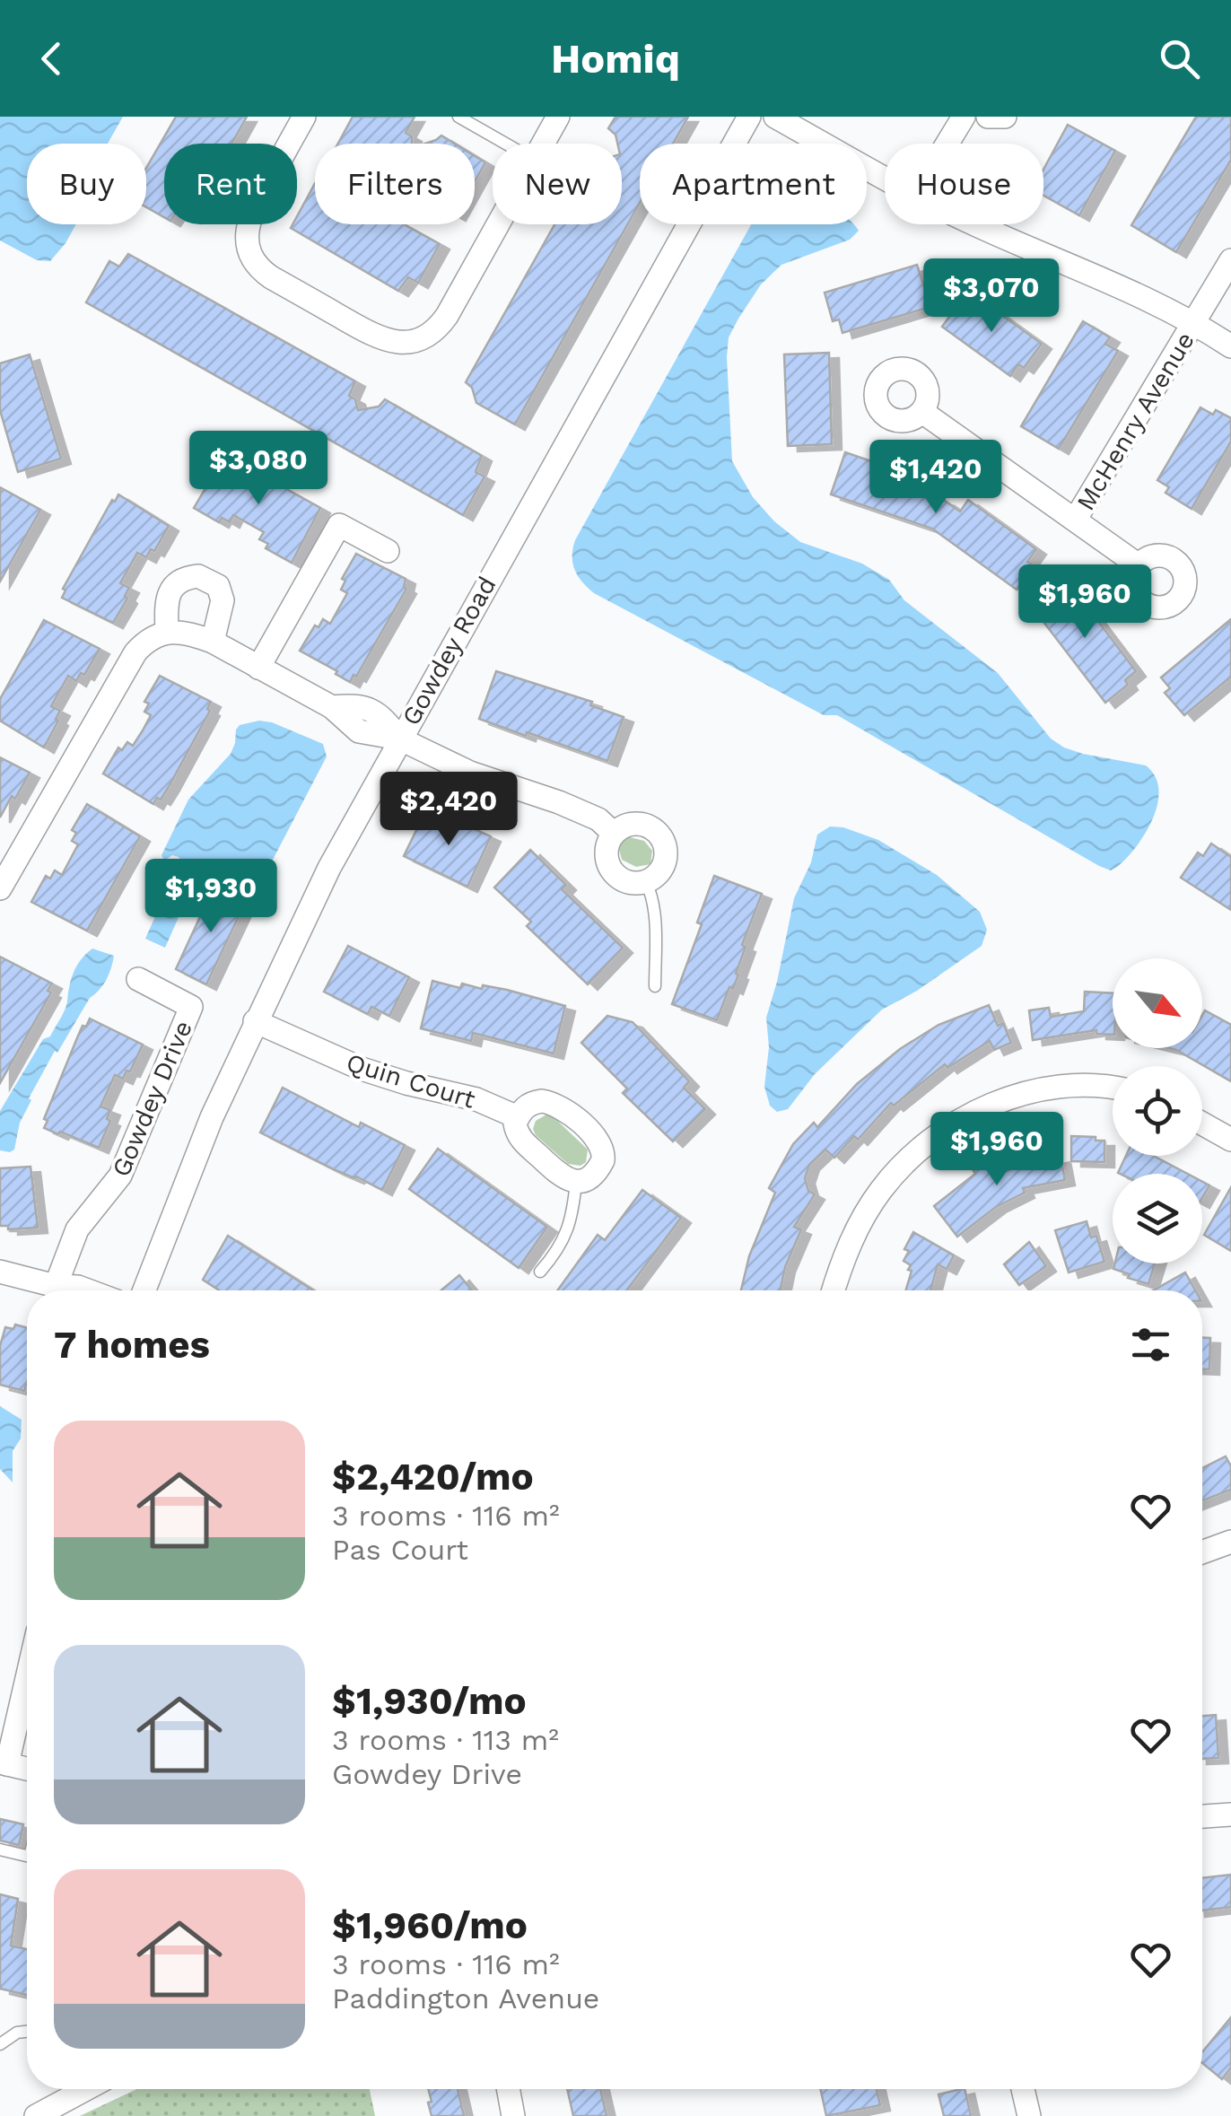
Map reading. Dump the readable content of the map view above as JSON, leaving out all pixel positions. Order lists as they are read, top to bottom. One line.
{"streets":{"street":["McHenry Avenue","Gowdey Road","Quin Court","Gowdey Drive"]},"crossings":[["Gowdey Road","Quin Court"]],"north":"bottom right","page":{"header":"Homiq","chip":["Buy","Rent","Filters","New","Apartment","House"],"price":["$3,070","$3,080","$1,420","$1,960","$2,420","$1,930","$1,960"],"heading":"7 homes","list":[{"name":"$2,420/mo","note":"3 rooms · 116 m² · Pas Court"},{"name":"$1,930/mo","note":"3 rooms · 113 m² · Gowdey Drive"},{"name":"$1,960/mo","note":"3 rooms · 116 m² · Paddington Avenue"}]}}
